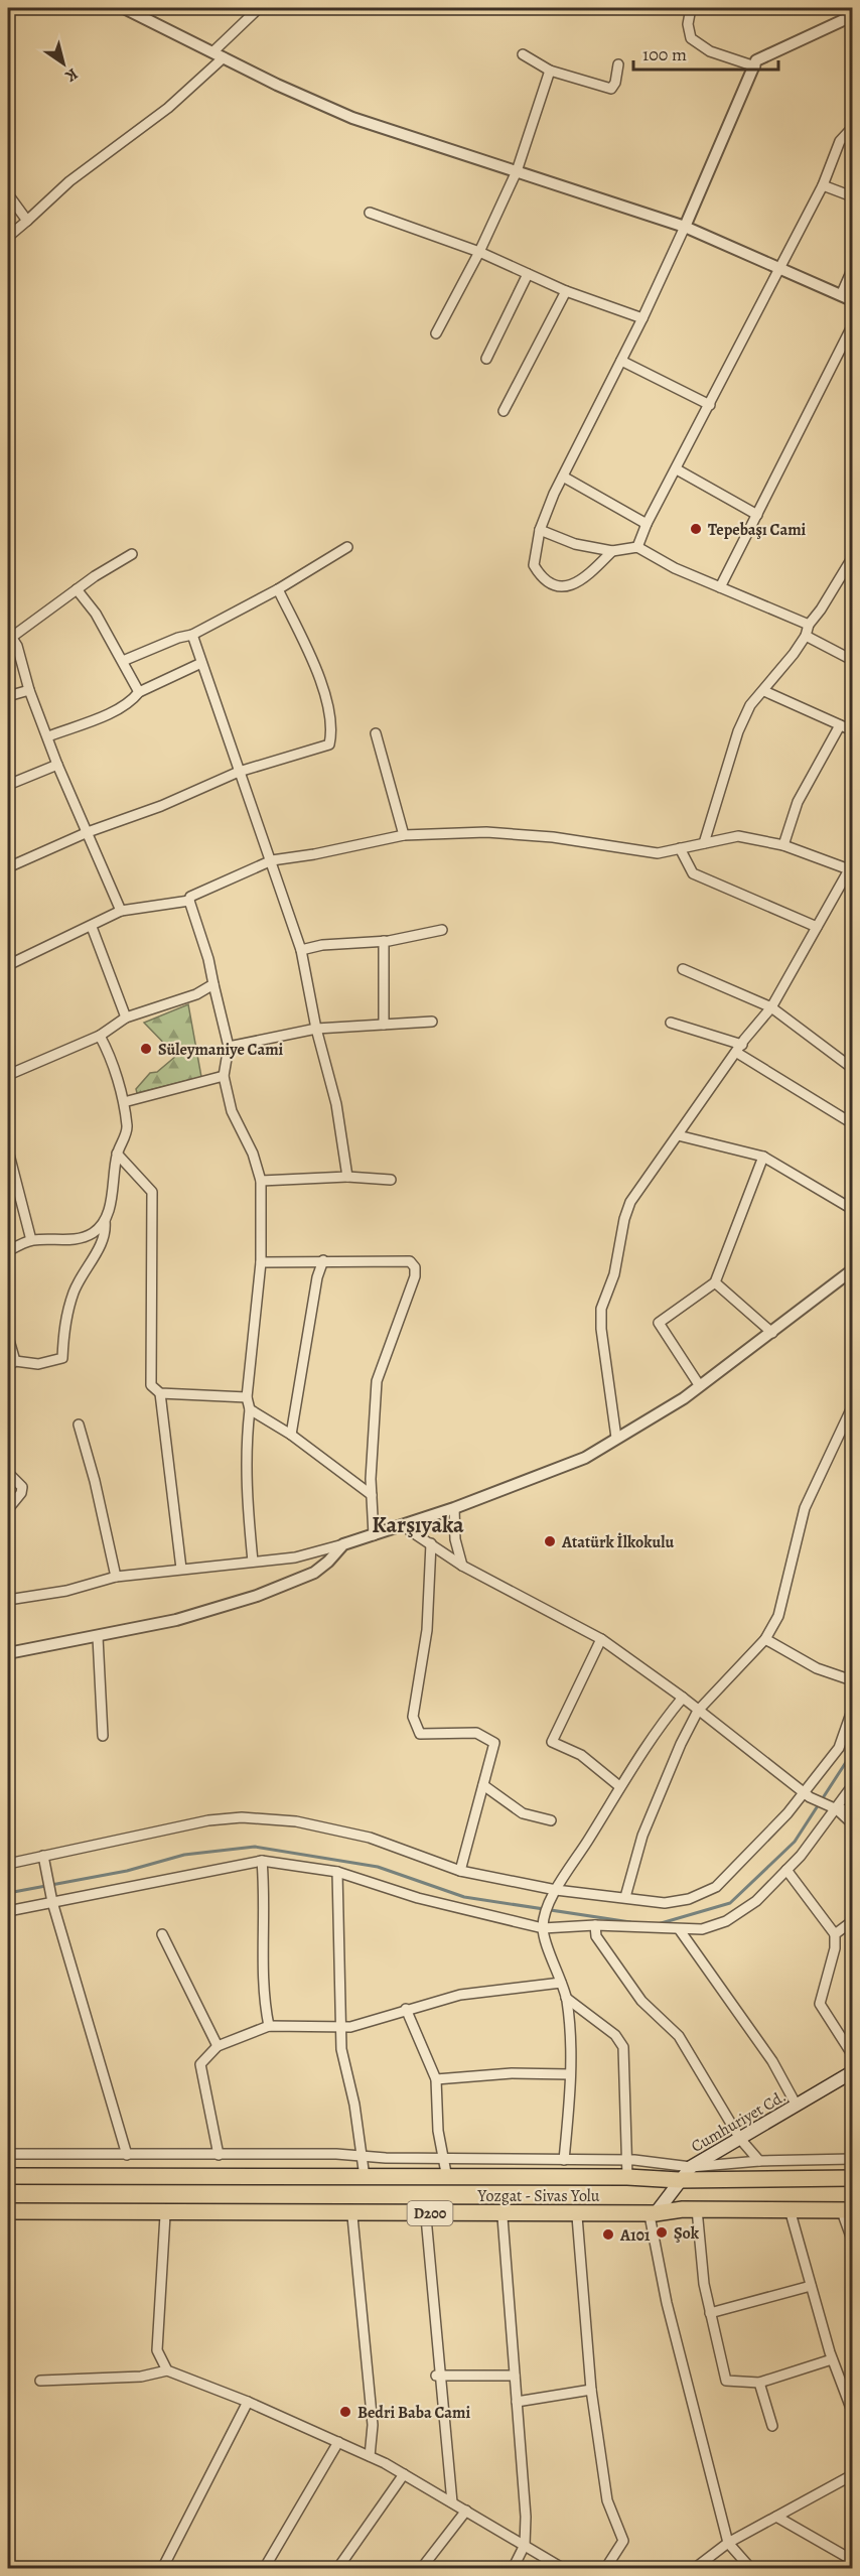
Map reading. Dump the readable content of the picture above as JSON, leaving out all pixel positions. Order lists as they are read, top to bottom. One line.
{"streets":{"highway":["Yozgat - Sivas Yolu","D200"],"main road":["Cumhuriyet Cd."]},"crossings":[["Cumhuriyet Cd.","Yozgat - Sivas Yolu"]],"districts":["Karşıyaka"],"places":["Tepebaşı Cami","Süleymaniye Cami","Atatürk İlkokulu","Şok","A101","Bedri Baba Cami"],"scale_bar":"100 m","north":"bottom right"}
